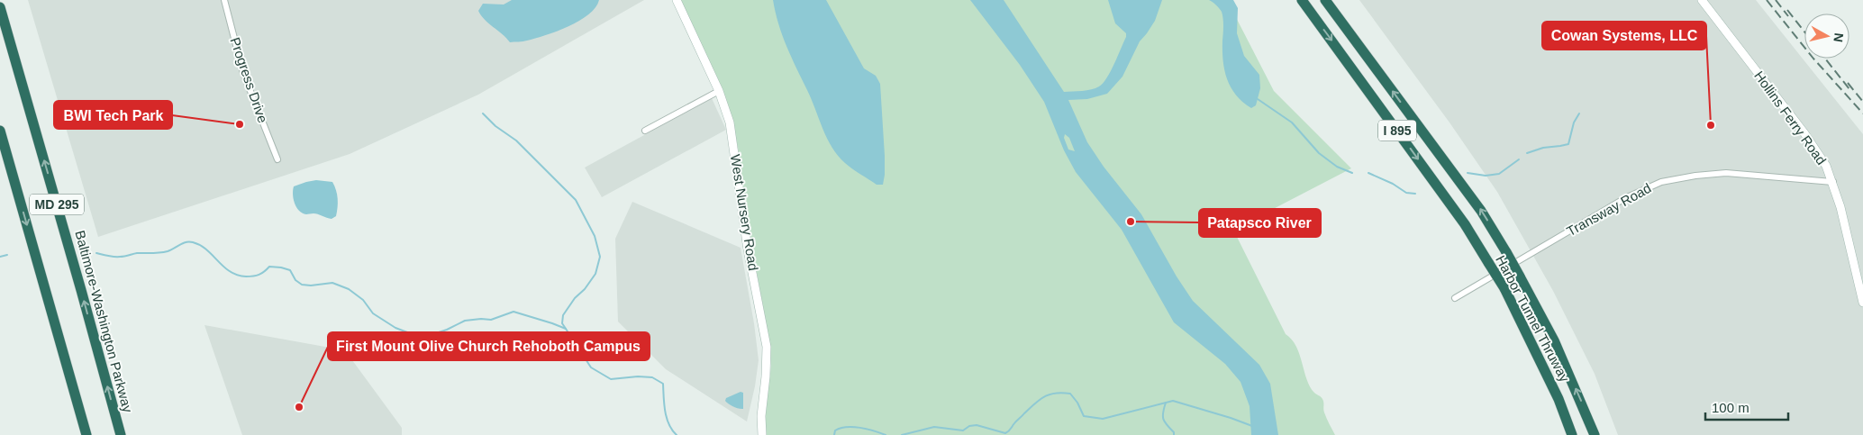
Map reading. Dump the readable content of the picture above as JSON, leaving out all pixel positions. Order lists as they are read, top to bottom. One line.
{"streets":{"highway":["I 895","MD 295","Harbor Tunnel Thruway","Baltimore-Washington Parkway"],"main road":["Hollins Ferry Road","West Nursery Road"],"street":["Progress Drive","Transway Road"]},"crossings":[["Hollins Ferry Road","Transway Road"]],"places":["BWI Tech Park","Cowan Systems, LLC","Patapsco River","First Mount Olive Church Rehoboth Campus"],"scale_bar":"100 m","north":"right"}
